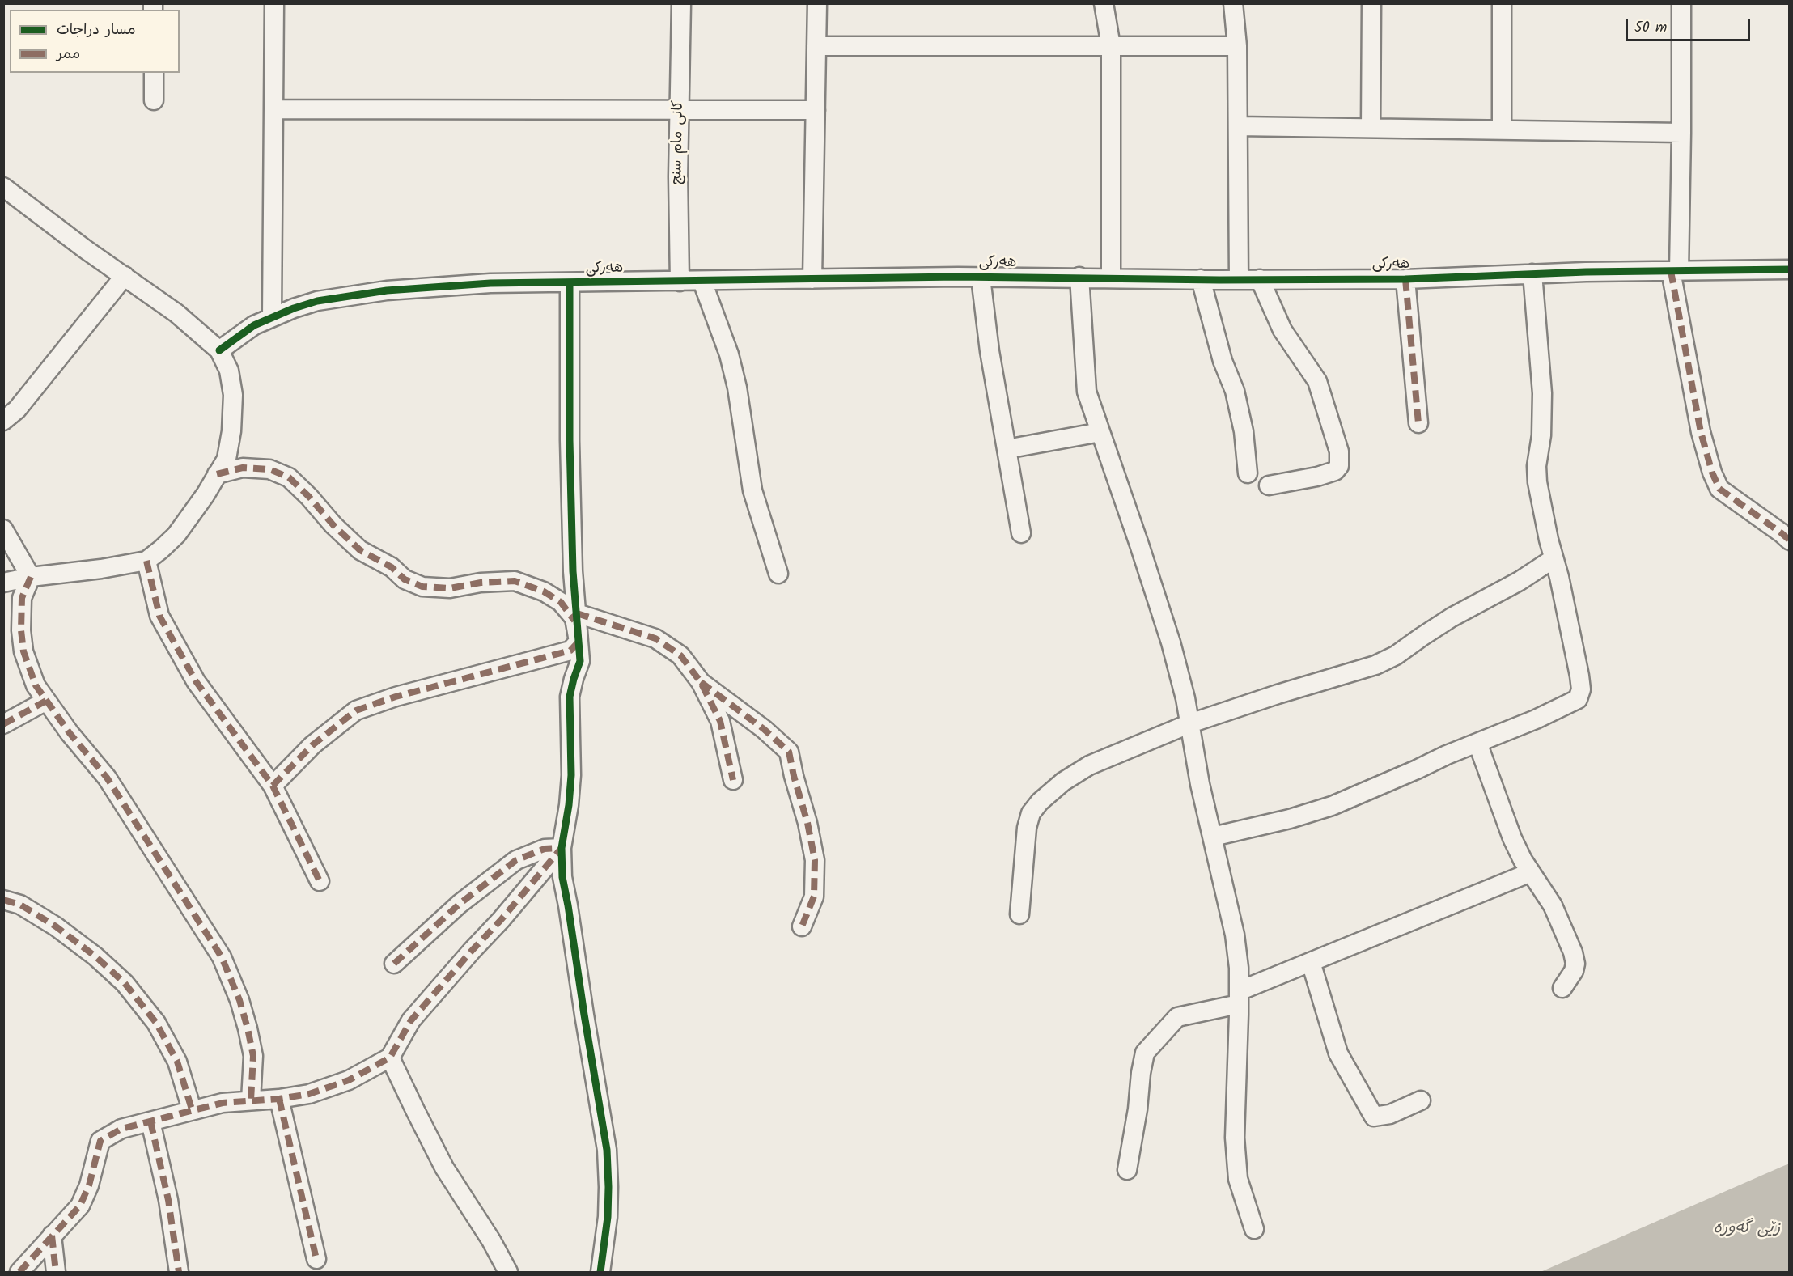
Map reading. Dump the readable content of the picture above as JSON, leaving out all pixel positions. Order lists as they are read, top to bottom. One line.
{"streets":{"street":["کانی مام سنج","هەرکی"]},"crossings":[["کانی مام سنج","هەرکی"]],"water":["زێی گەورە"],"legend":["مسار دراجات","ممر"],"scale_bar":"50 m"}
